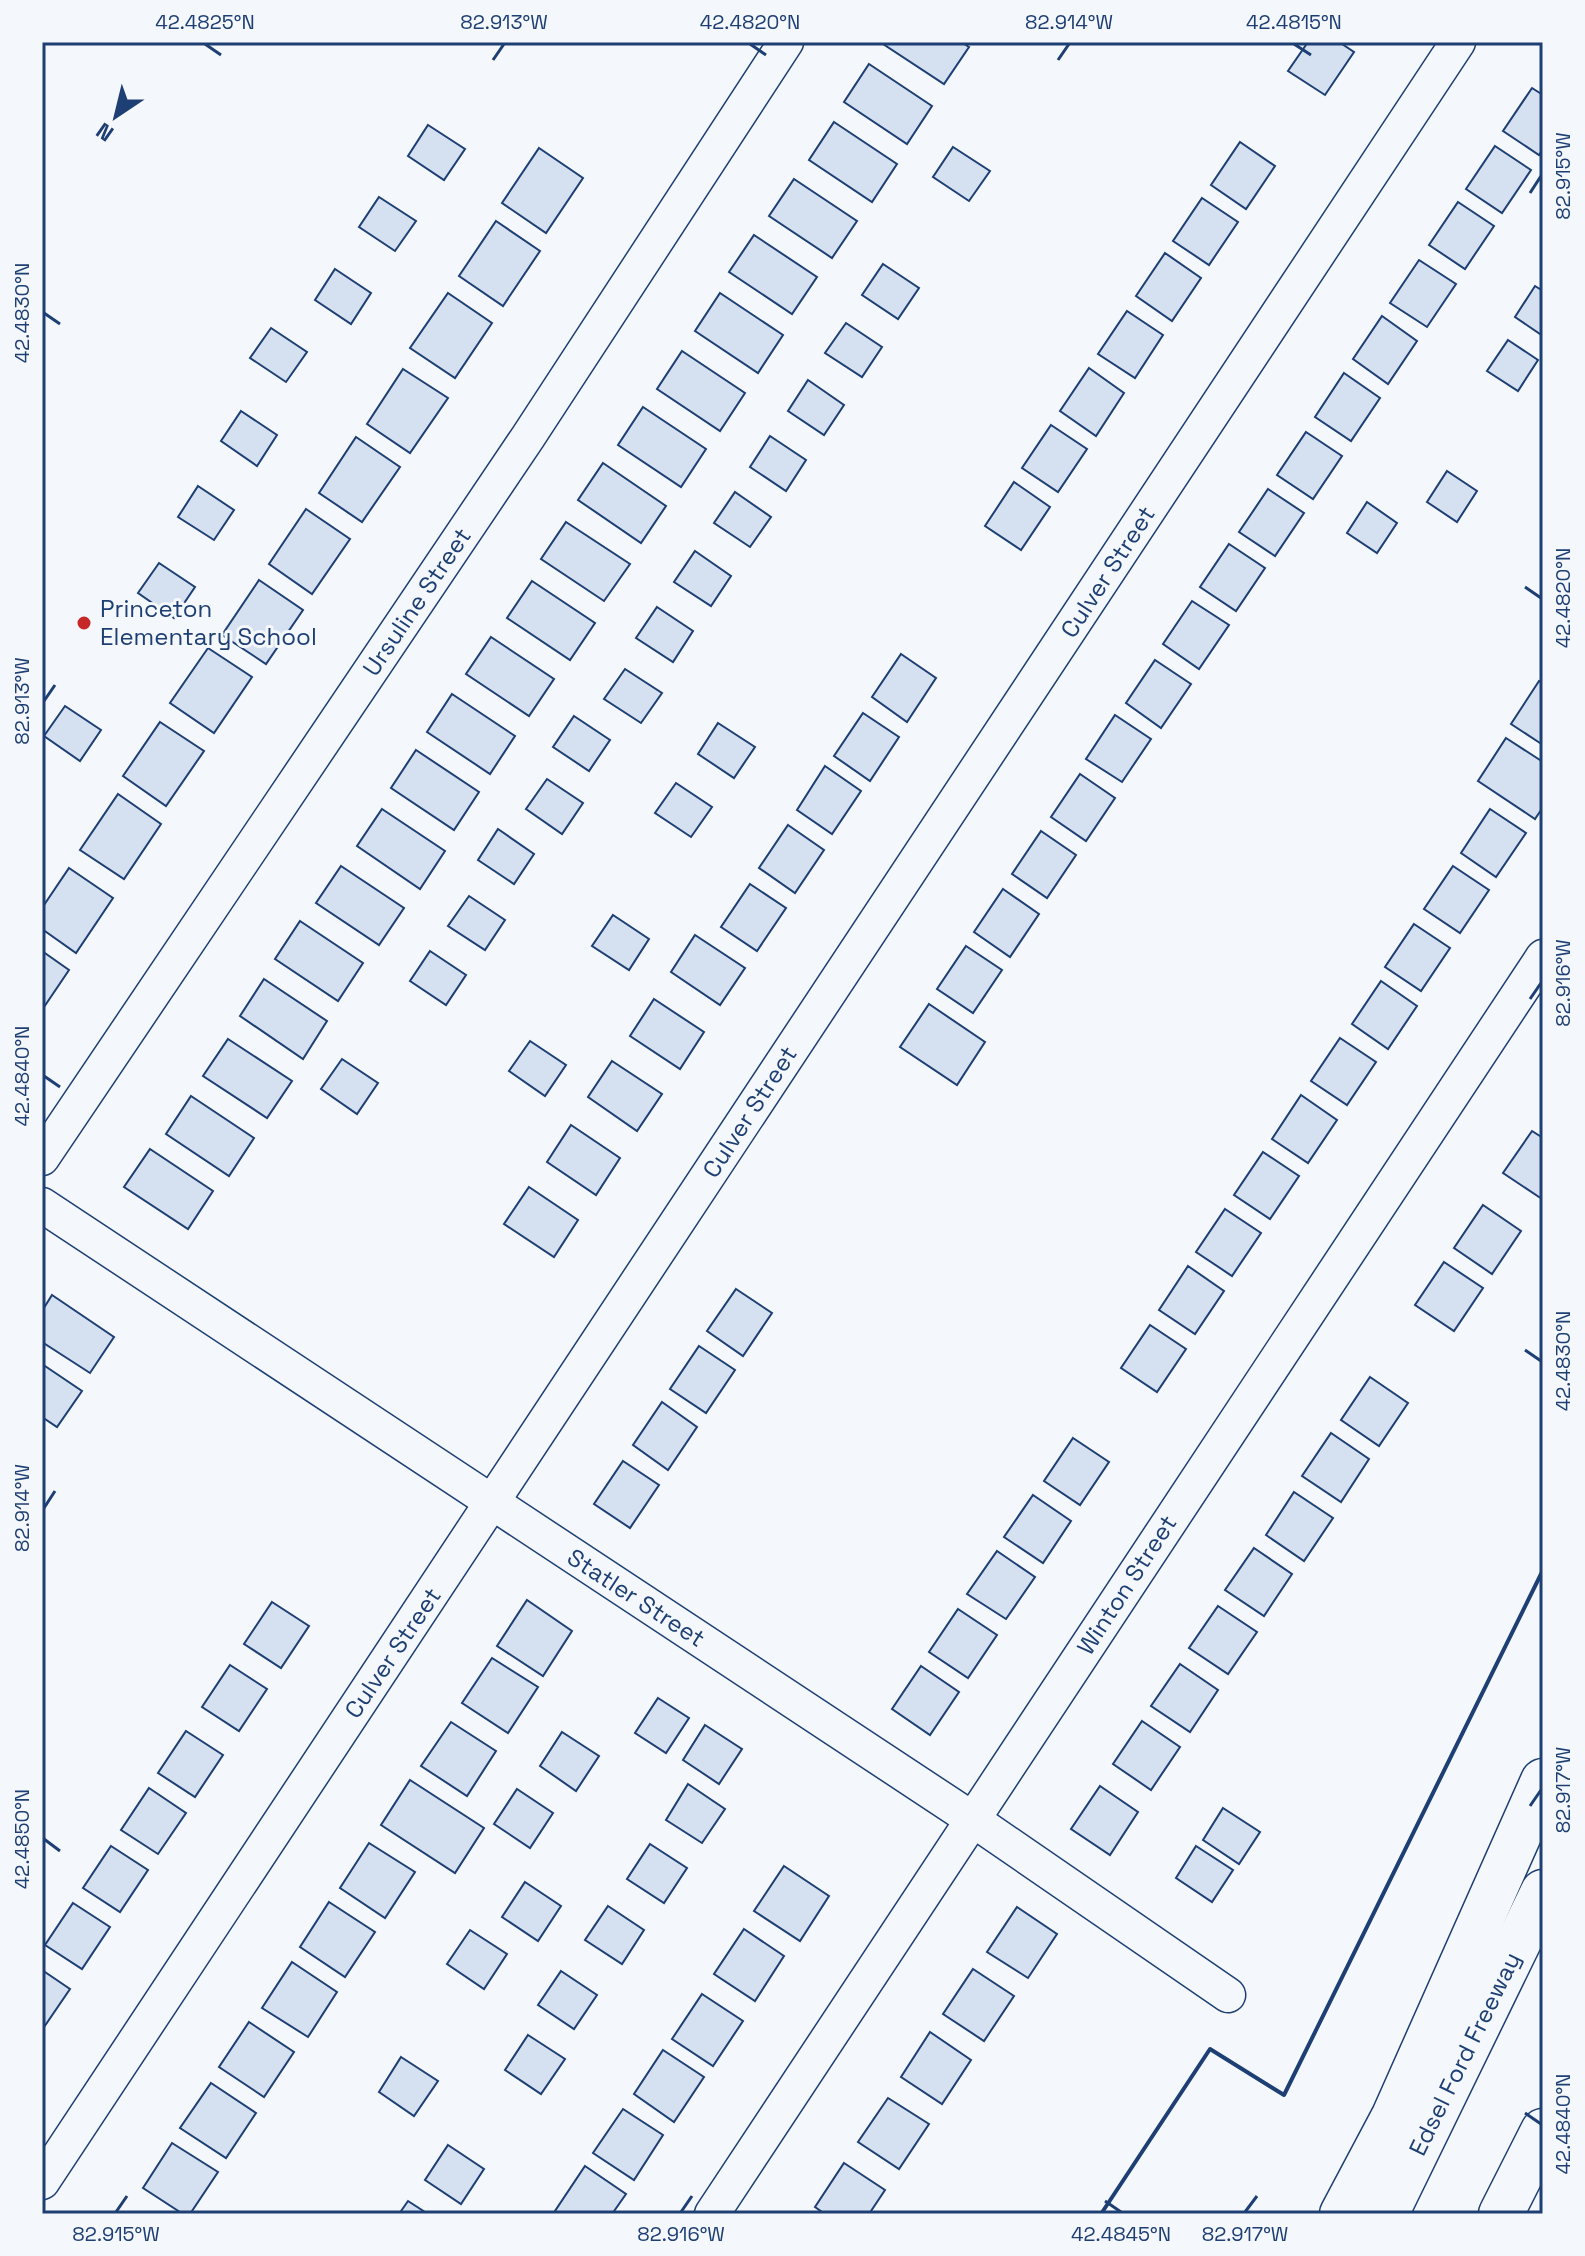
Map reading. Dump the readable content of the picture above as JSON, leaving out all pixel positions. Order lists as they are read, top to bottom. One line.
{"streets":{"highway":["Edsel Ford Freeway"],"street":["Culver Street","Ursuline Street","Winton Street","Statler Street"]},"crossings":[["Culver Street","Statler Street"],["Winton Street","Statler Street"]],"places":["Princeton Elementary School"],"north":"bottom left","coordinates":["42.4825°N","82.913°W","42.4820°N","82.914°W","42.4815°N","82.915°W","42.4830°N","82.916°W","42.4840°N","82.917°W","42.4850°N","42.4845°N"]}
